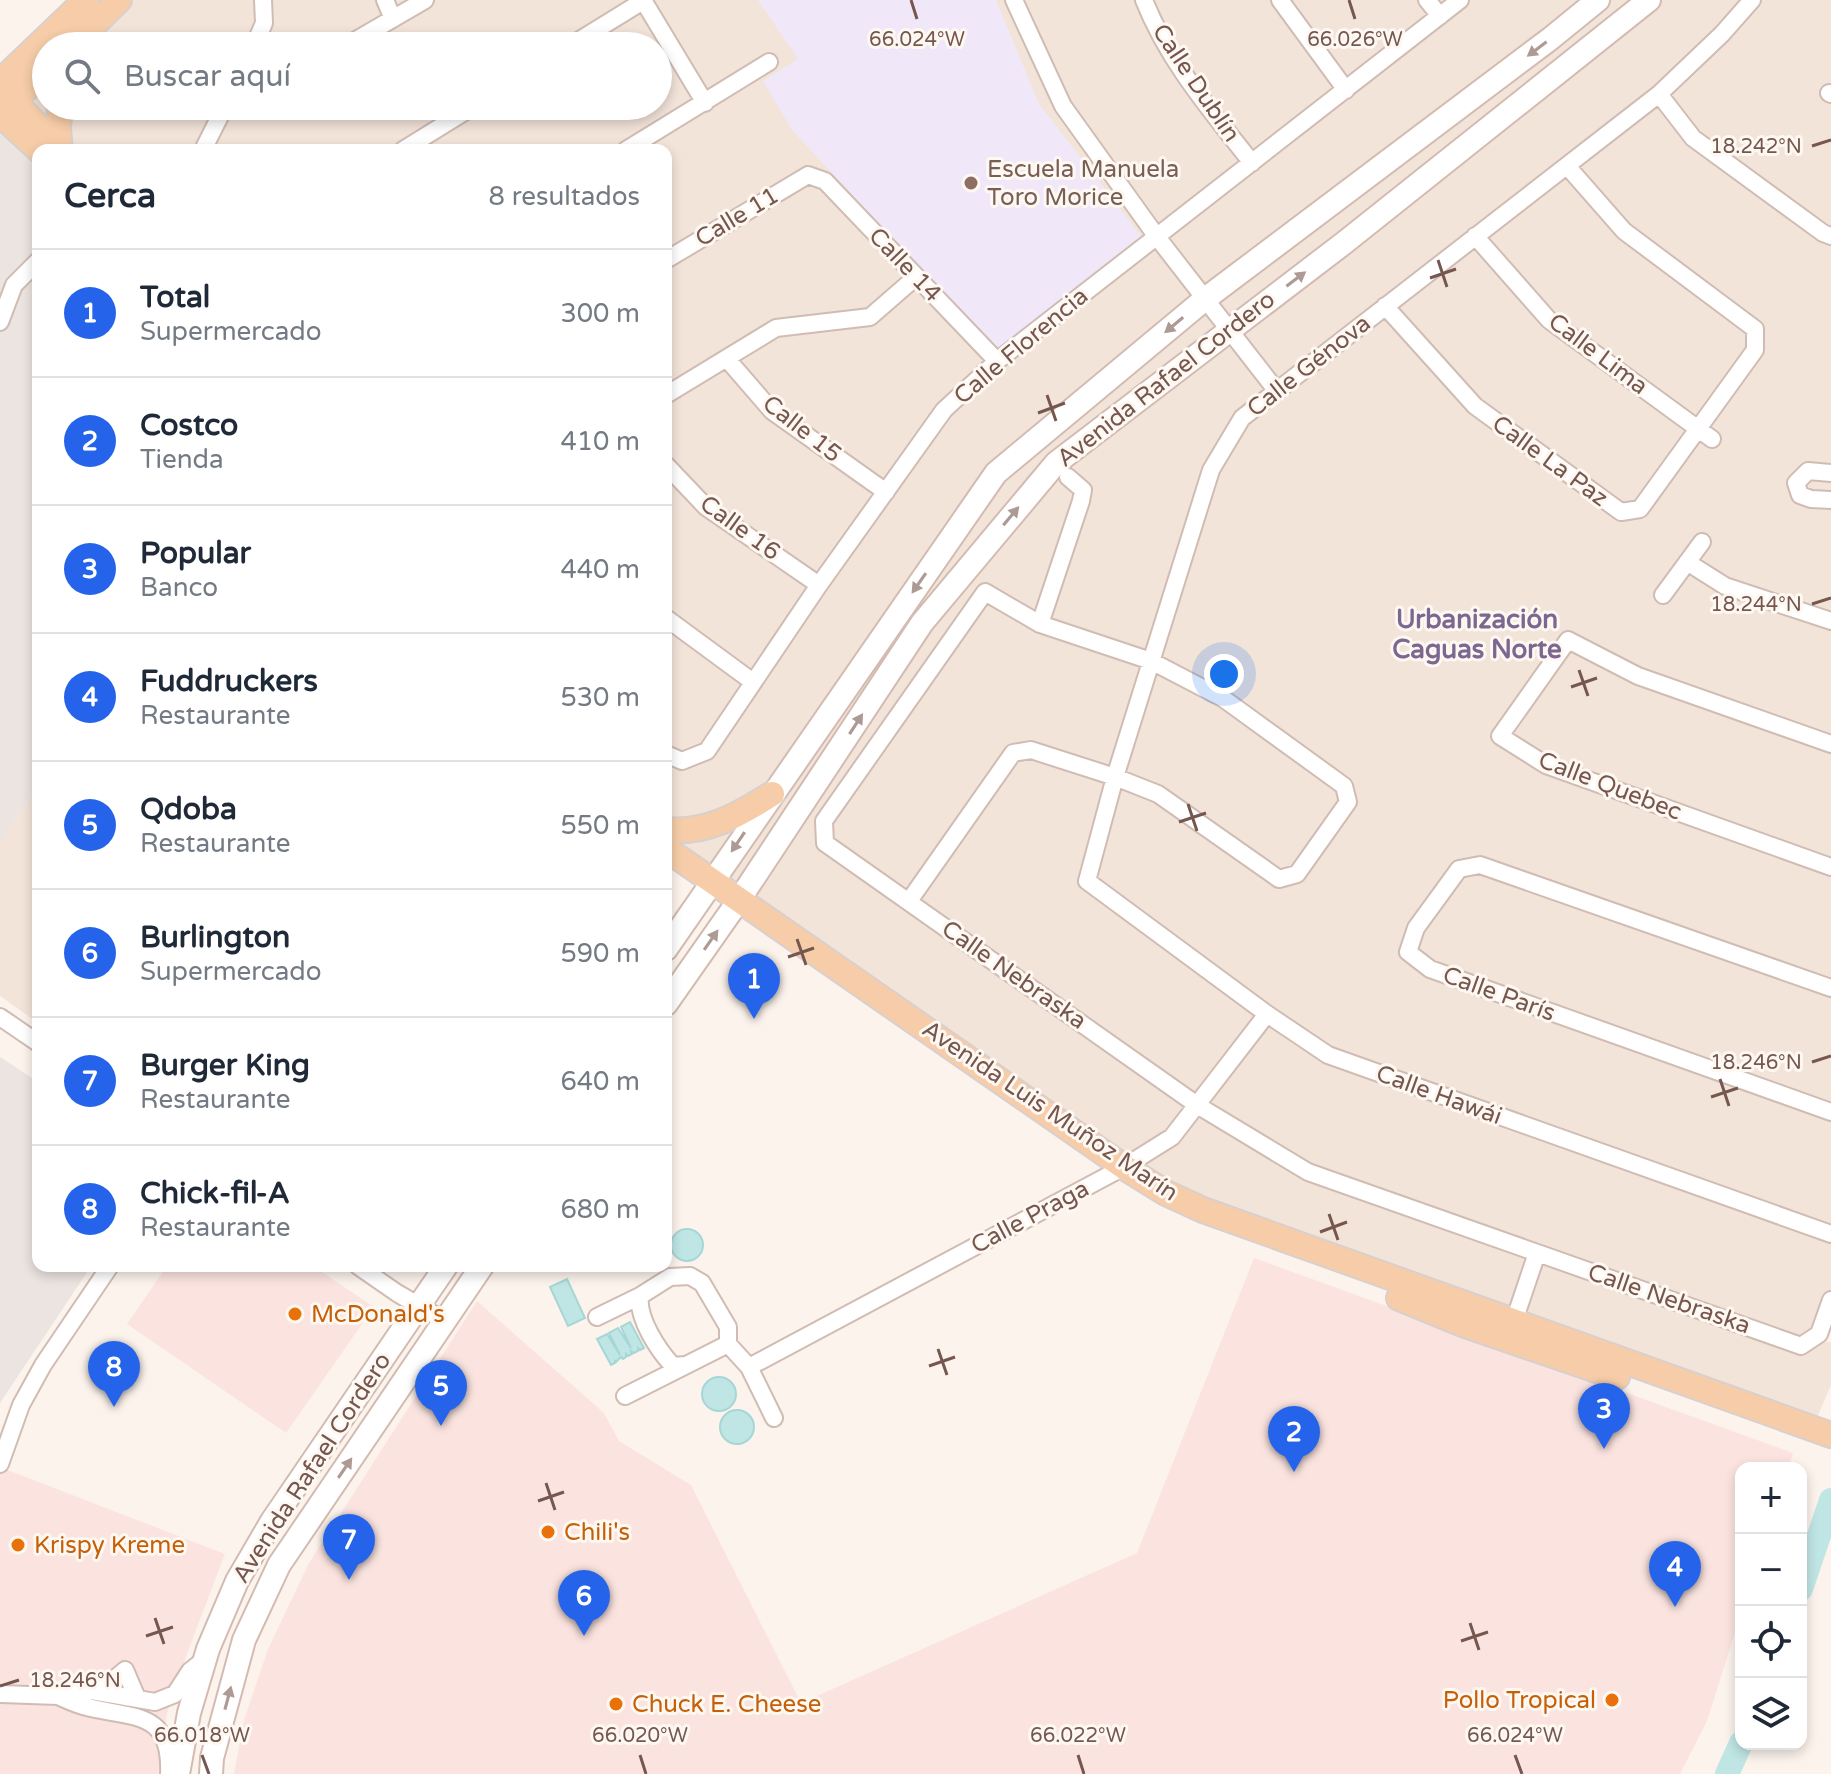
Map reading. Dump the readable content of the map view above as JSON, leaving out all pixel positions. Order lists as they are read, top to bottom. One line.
{"streets":{"main road":["Avenida Rafael Cordero","Avenida Luis Muñoz Marín"],"street":["Calle Dublín","Calle 11","Calle 14","Calle Florencia","Calle Lima","Calle Génova","Calle 15","Calle La Paz","Calle 16","Calle Quebec","Calle Nebraska","Calle París","Calle Hawái","Calle Praga"]},"crossings":[["Calle Dublín","Calle Florencia"],["Calle 11","Calle 14"],["Calle 14","Calle Florencia"],["Calle Florencia","Calle 15"],["Calle Florencia","Calle 16"],["Calle Lima","Calle Génova"],["Calle Lima","Calle La Paz"],["Calle Génova","Calle La Paz"],["Calle Génova","Calle Hawái"],["Avenida Rafael Cordero","Avenida Luis Muñoz Marín"],["Calle Nebraska","Calle Praga"],["Calle Hawái","Calle Praga"],["Avenida Luis Muñoz Marín","Calle Praga"]],"districts":["Urbanización Caguas Norte"],"places":["Escuela Manuela Toro Morice","McDonald's","Chili's","Krispy Kreme","Pollo Tropical","Chuck E. Cheese"],"page":{"search":"Buscar aquí","heading":["Cerca","8 resultados"],"list":[{"mark":"1","name":"Total","note":"Supermercado","value":"300 m"},{"mark":"2","name":"Costco","note":"Tienda","value":"410 m"},{"mark":"3","name":"Popular","note":"Banco","value":"440 m"},{"mark":"4","name":"Fuddruckers","note":"Restaurante","value":"530 m"},{"mark":"5","name":"Qdoba","note":"Restaurante","value":"550 m"},{"mark":"6","name":"Burlington","note":"Supermercado","value":"590 m"},{"mark":"7","name":"Burger King","note":"Restaurante","value":"640 m"},{"mark":"8","name":"Chick-fil-A","note":"Restaurante","value":"680 m"}],"pins":["1","8","5","3","2","7","4","6"],"map_buttons":["+","−"]},"coordinates":["66.024°W","66.026°W","18.242°N","18.244°N","18.246°N","66.018°W","66.020°W","66.022°W"]}
